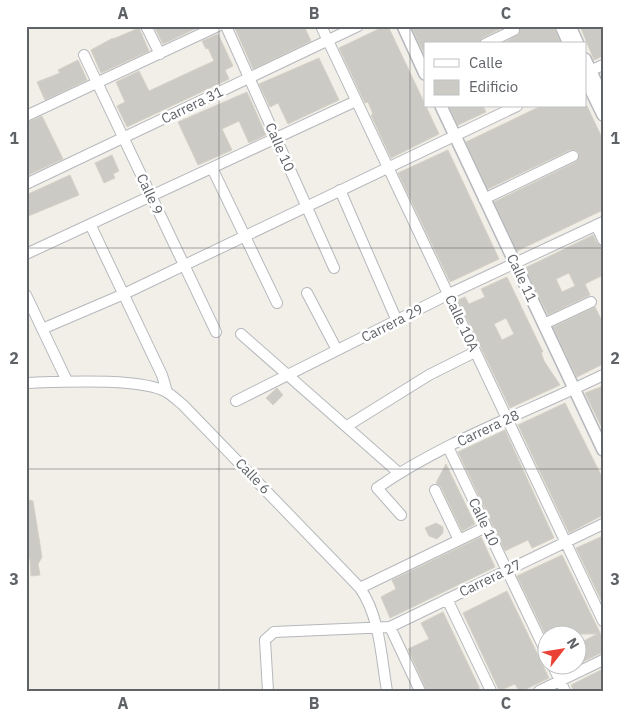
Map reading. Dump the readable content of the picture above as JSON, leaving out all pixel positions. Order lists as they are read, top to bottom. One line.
{"streets":{"street":["Carrera 31","Calle 10","Calle 9","Calle 11","Carrera 29","Calle 10A","Carrera 28","Calle 6","Carrera 27"]},"crossings":[["Carrera 31","Calle 10"],["Carrera 31","Calle 9"],["Carrera 31","Calle 10A"],["Calle 10","Carrera 28"],["Calle 10","Carrera 27"],["Calle 11","Carrera 29"],["Calle 11","Carrera 28"],["Carrera 29","Calle 10A"],["Calle 10A","Carrera 28"],["Calle 10A","Carrera 27"],["Calle 6","Carrera 27"]],"legend":["Calle","Edificio"],"north":"top right","grid":{"columns":["A","B","C"],"rows":["1","2","3"]}}
